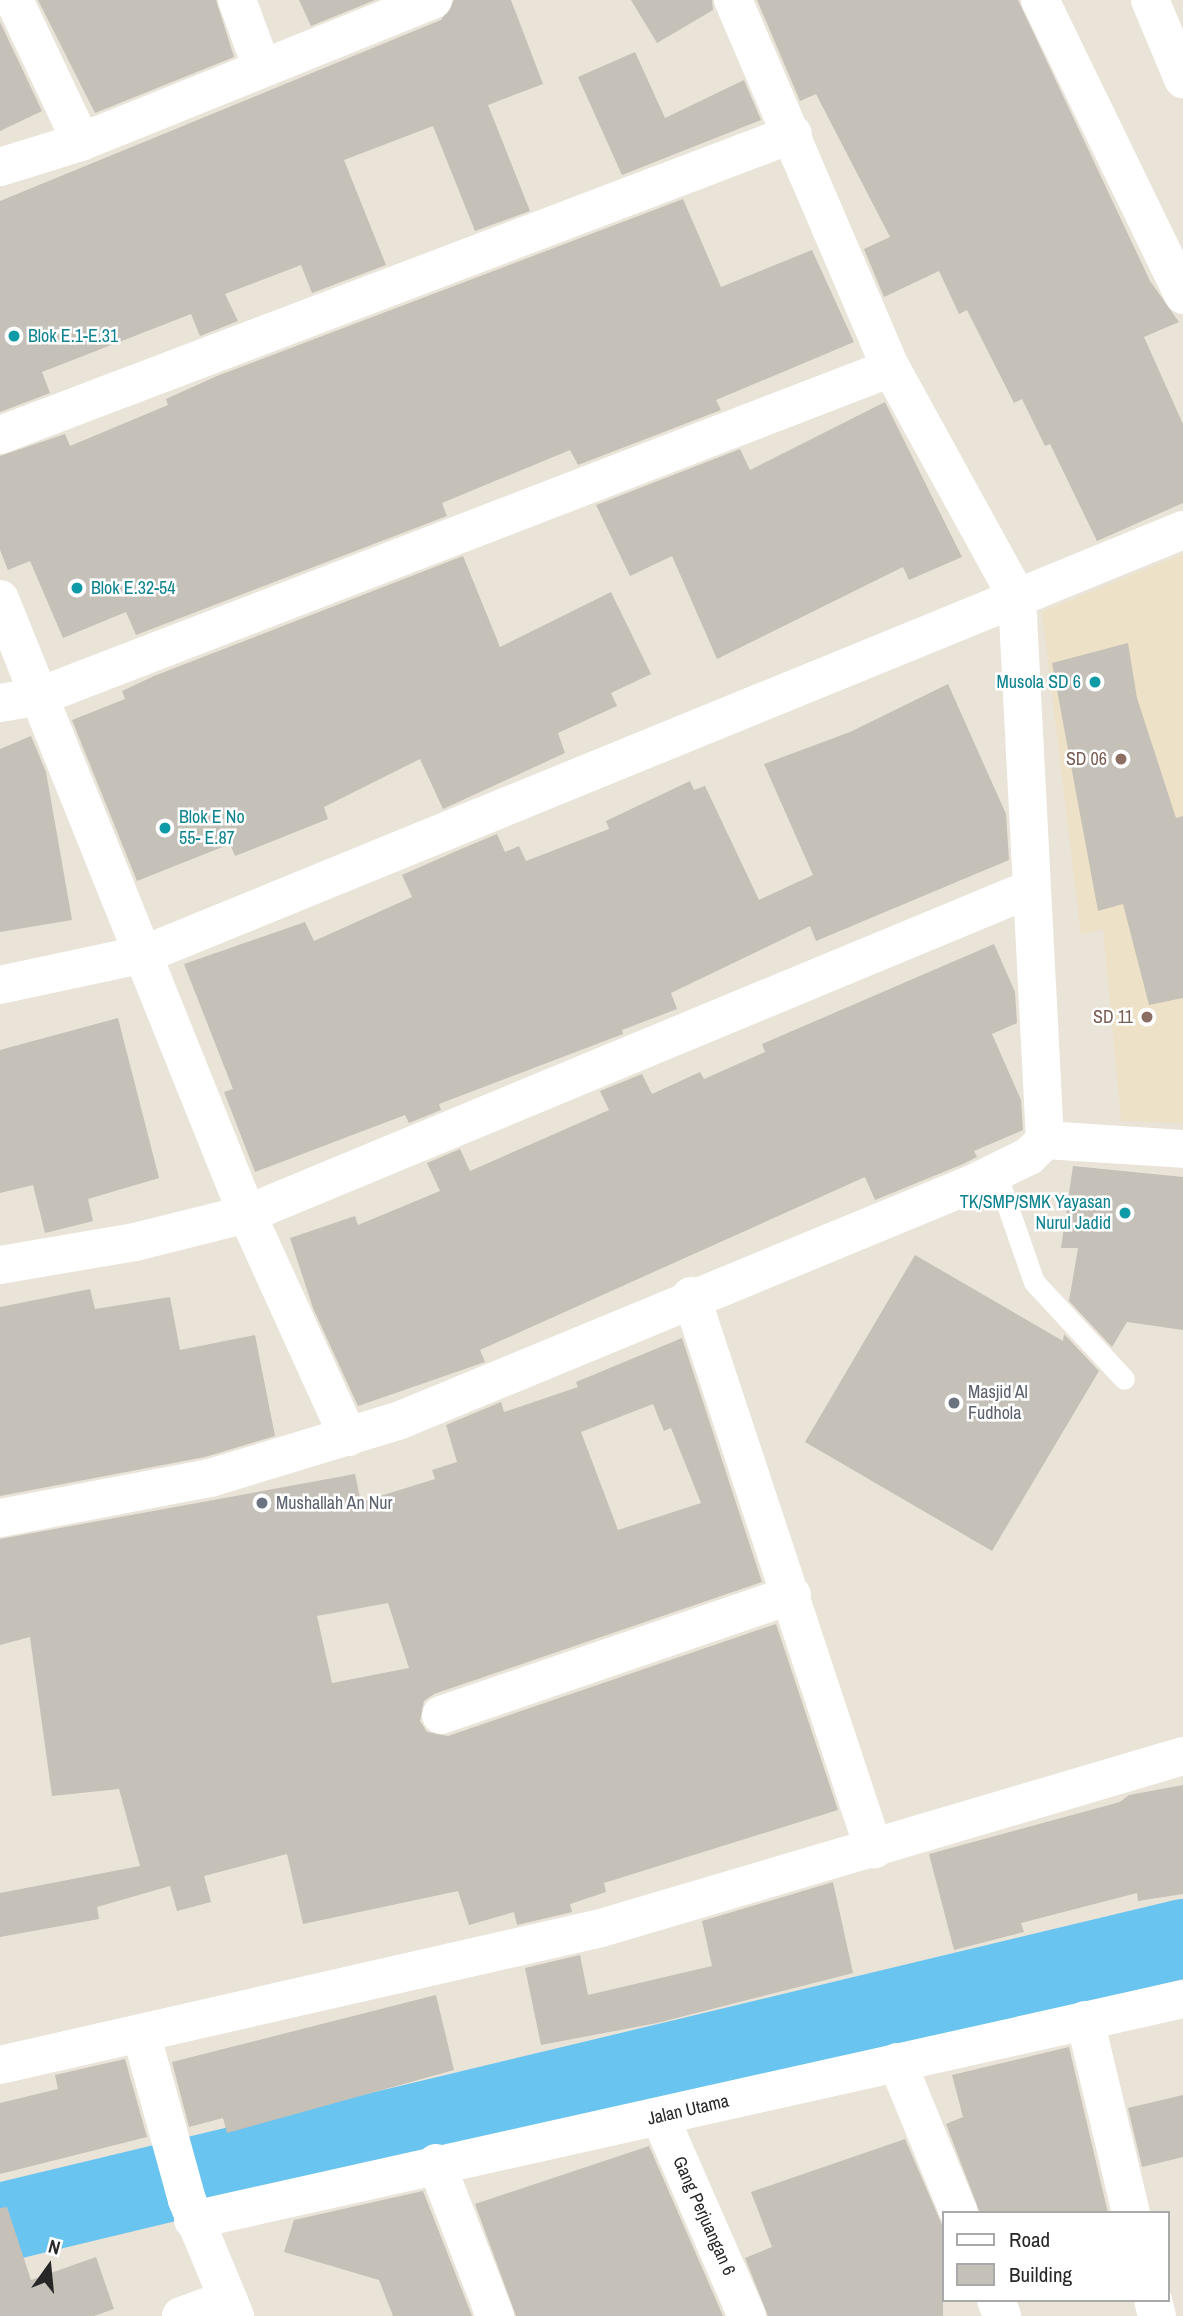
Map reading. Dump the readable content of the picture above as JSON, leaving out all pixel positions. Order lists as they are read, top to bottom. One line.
{"streets":{"street":["Jalan Utama","Gang Perjuangan 6"]},"crossings":[["Jalan Utama","Gang Perjuangan 6"]],"places":["Blok E.1-E.31","Blok E.32-54","Musola SD 6","SD 06","Blok E No 55- E.87","SD 11","TK/SMP/SMK Yayasan Nurul Jadid","Masjid Al Fudhola","Mushallah An Nur"],"legend":["Road","Building"],"north":"top"}
